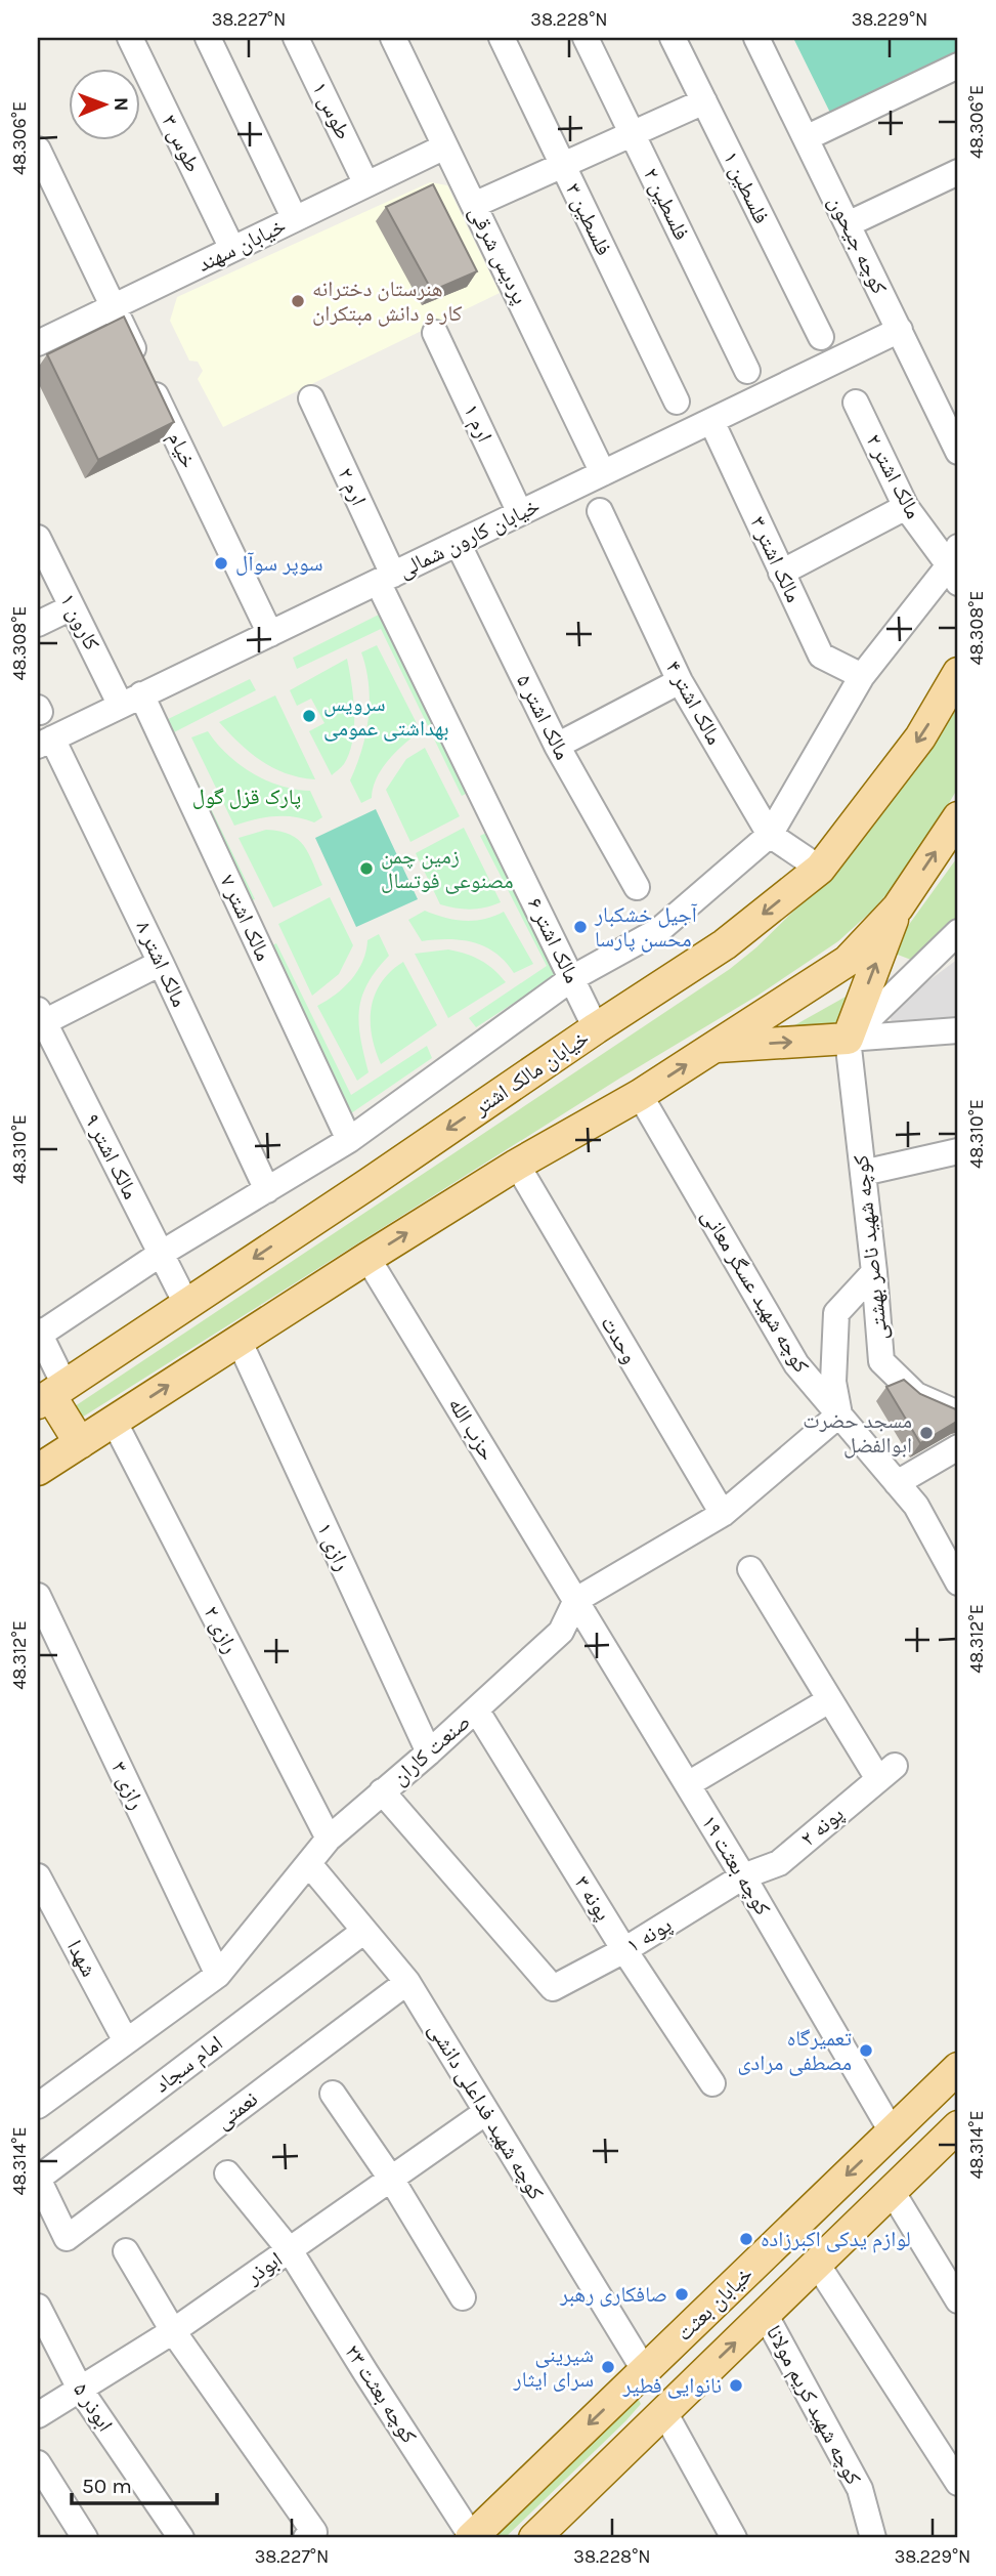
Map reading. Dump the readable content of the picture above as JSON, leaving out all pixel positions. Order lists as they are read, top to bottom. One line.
{"streets":{"main road":["خیابان مالک اشتر","خیابان بعثت"],"street":["طوس ۱","طوس ۳","فلسطین ۱","فلسطین ۲","فلسطین ۳","خیابان سهند","کوچه جیحون","پردیس شرقی","ارم ۱","خیام","مالک اشتر ۲","ارم ۲","خیابان کارون شمالی","مالک اشتر ۳","کارون ۱","مالک اشتر ۴","مالک اشتر ۵","مالک اشتر ۷","مالک اشتر ۶","مالک اشتر ۸","مالک اشتر ۹","کوچه شهید ناصر بهشتی","کوچه شهید عسگر معانی","وحدت","حزب الله","رازی ۱","رازی ۲","صنعت کاران","رازی ۳","پونه ۲","کوچه بعثت ۱۹","پونه ۳","پونه ۱","شهدا","امام سجاد","نعمتی","کوچه شهید فداعلی دانشی","ابوذر","کوچه بعثت ۲۳","کوچه شهید کریم مولانا","ابوذر ۵"]},"crossings":[["طوس ۱","خیابان سهند"],["طوس ۳","خیابان سهند"],["خیابان سهند","پردیس شرقی"],["خیابان سهند","خیام"],["کوچه جیحون","خیابان کارون شمالی"],["پردیس شرقی","خیابان کارون شمالی"],["ارم ۱","خیابان کارون شمالی"],["خیام","خیابان کارون شمالی"],["ارم ۲","خیابان کارون شمالی"],["ارم ۲","مالک اشتر ۶"],["خیابان کارون شمالی","مالک اشتر ۳"],["خیابان کارون شمالی","کارون ۱"],["خیابان کارون شمالی","مالک اشتر ۵"],["خیابان کارون شمالی","مالک اشتر ۷"],["خیابان کارون شمالی","مالک اشتر ۶"],["خیابان کارون شمالی","مالک اشتر ۸"],["کارون ۱","مالک اشتر ۷"],["مالک اشتر ۴","خیابان مالک اشتر"],["مالک اشتر ۶","خیابان مالک اشتر"],["خیابان مالک اشتر","مالک اشتر ۹"],["حزب الله","صنعت کاران"],["حزب الله","کوچه بعثت ۱۹"],["رازی ۱","صنعت کاران"],["رازی ۲","صنعت کاران"],["صنعت کاران","رازی ۳"],["صنعت کاران","کوچه بعثت ۱۹"],["صنعت کاران","پونه ۳"],["صنعت کاران","پونه ۱"],["صنعت کاران","شهدا"],["صنعت کاران","کوچه شهید فداعلی دانشی"],["پونه ۲","کوچه بعثت ۱۹"],["پونه ۲","پونه ۱"],["کوچه بعثت ۱۹","پونه ۱"],["کوچه بعثت ۱۹","خیابان بعثت"],["پونه ۳","پونه ۱"],["امام سجاد","نعمتی"],["امام سجاد","کوچه شهید فداعلی دانشی"],["نعمتی","کوچه شهید فداعلی دانشی"],["کوچه شهید فداعلی دانشی","ابوذر"],["کوچه شهید فداعلی دانشی","خیابان بعثت"],["ابوذر","کوچه بعثت ۲۳"],["ابوذر","ابوذر ۵"],["خیابان بعثت","کوچه بعثت ۲۳"],["خیابان بعثت","کوچه شهید کریم مولانا"]],"parks":["پارک قزل گول"],"places":["هنرستان دخترانه کار و دانش مبتکران","سوپر سوآل","سرویس بهداشتی عمومی","زمین چمن مصنوعی فوتسال","آجیل خشکبار محسن پارسا","مسجد حضرت ابوالفضل","تعمیرگاه مصطفی مرادی","لوازم یدکی اکبرزاده","صافکاری رهبر","شیرینی ‌سرای ایثار","نانوایی فطیر"],"scale_bar":"50 m","north":"right","coordinates":["38.227°N","38.228°N","38.229°N","48.306°E","48.308°E","48.310°E","48.312°E","48.314°E"]}
